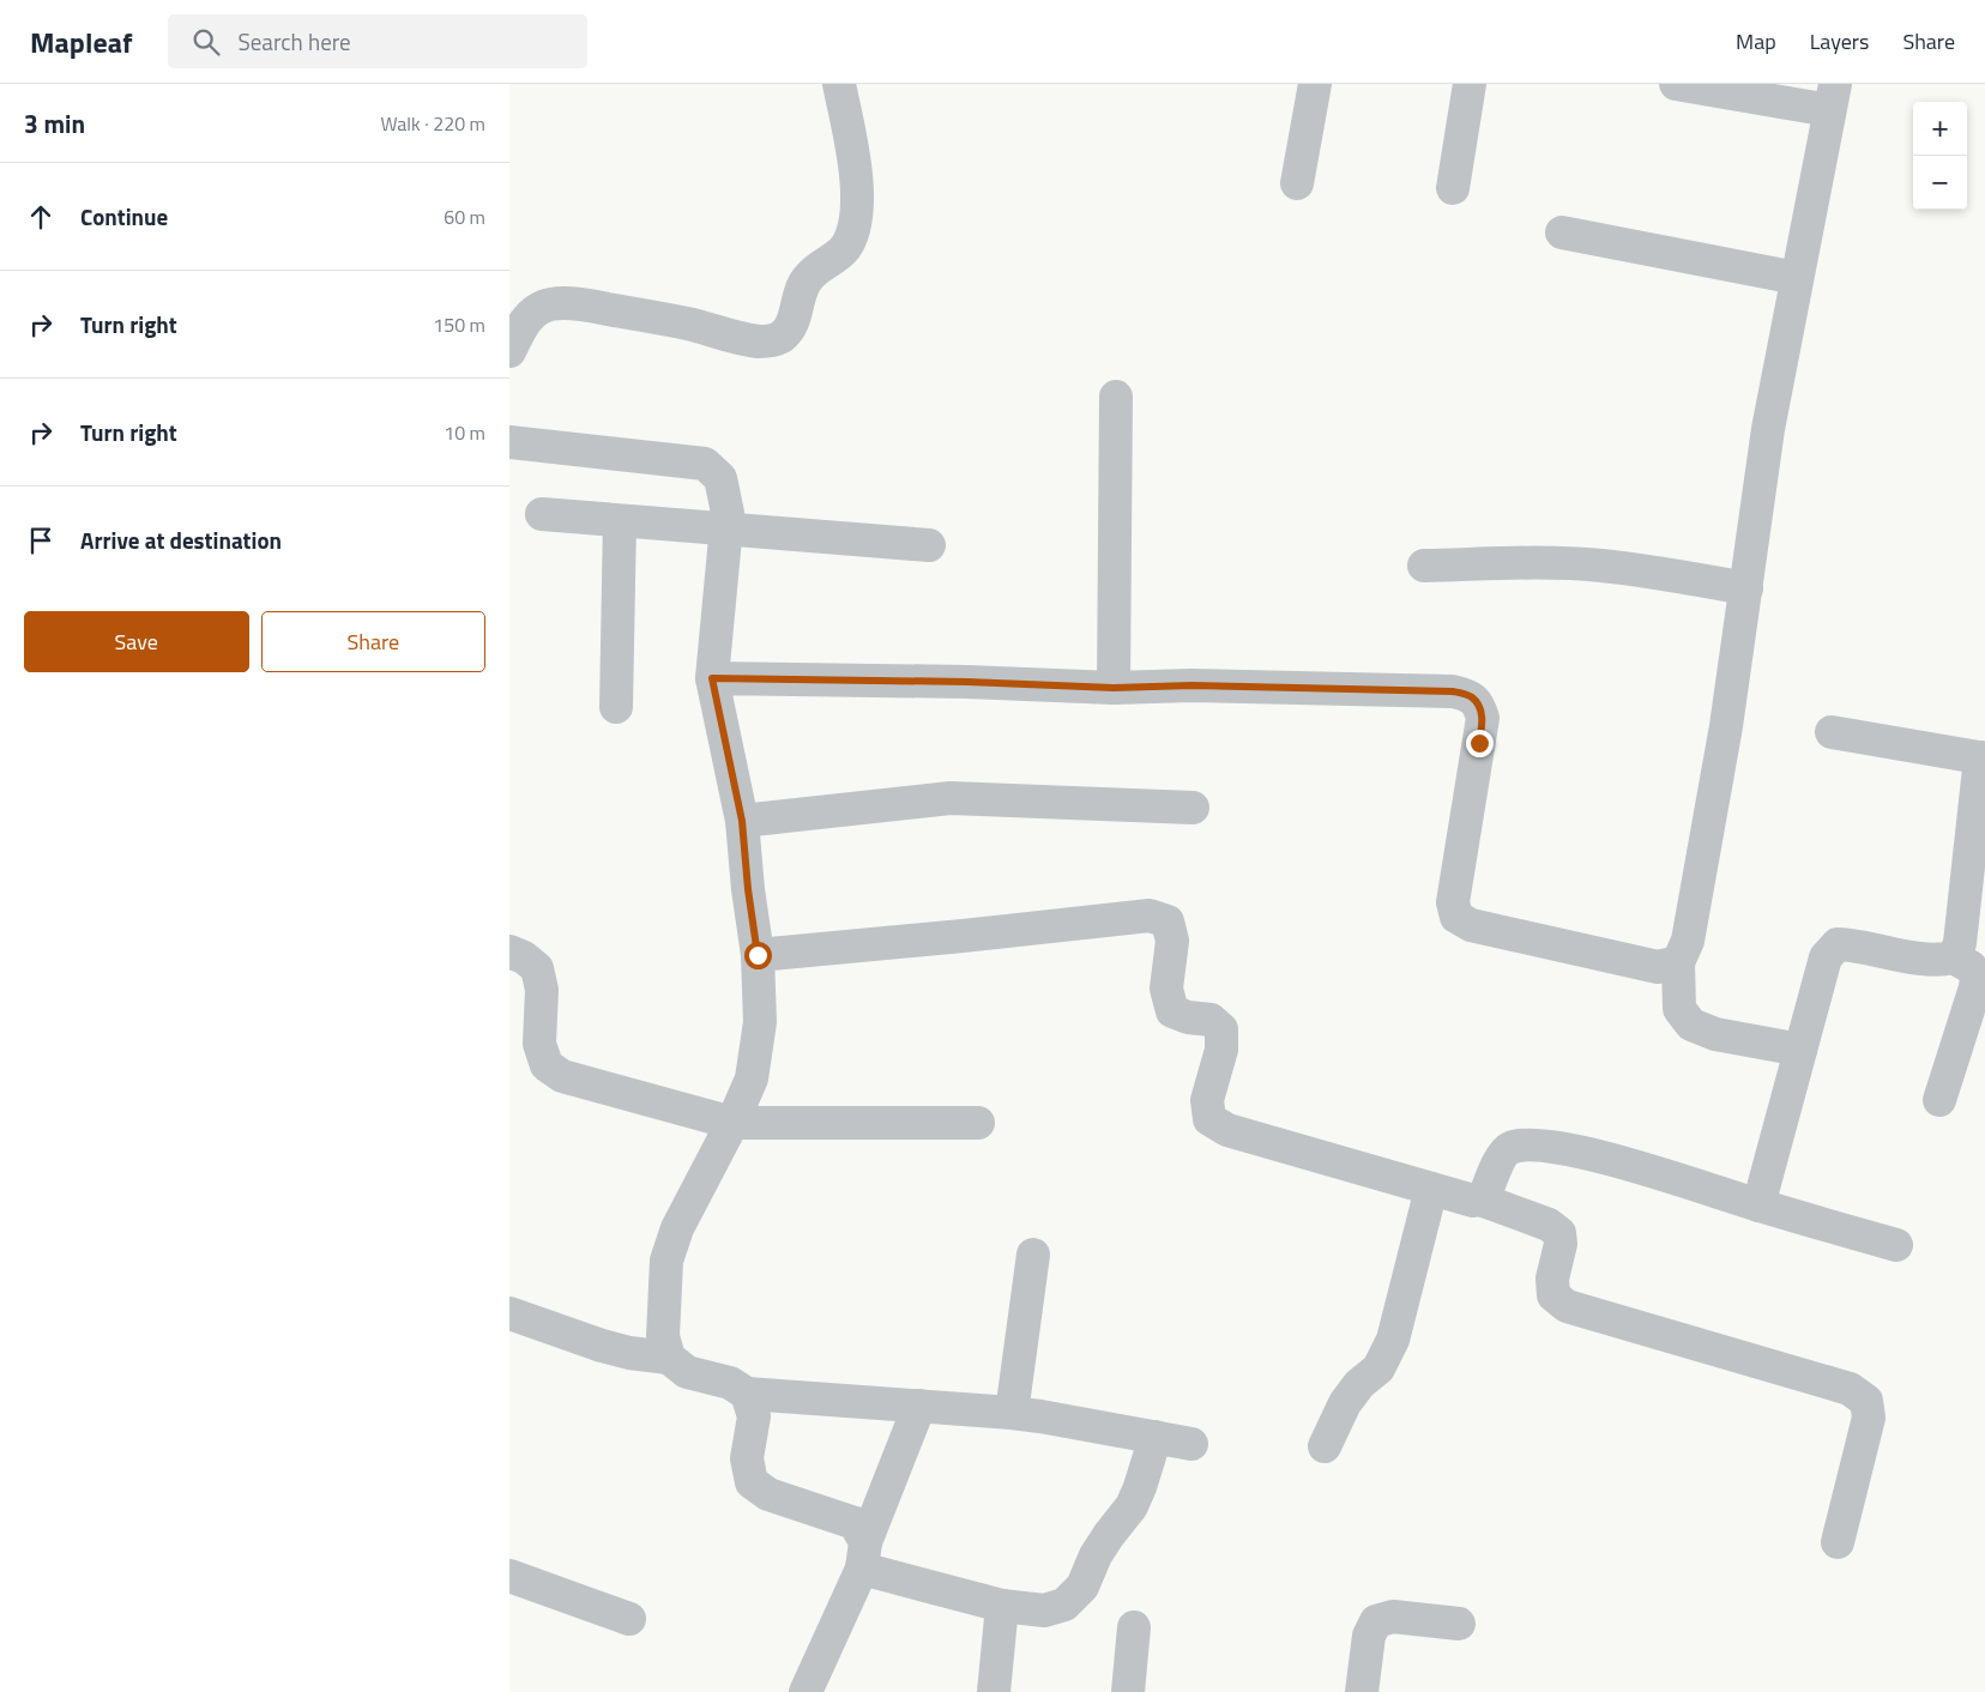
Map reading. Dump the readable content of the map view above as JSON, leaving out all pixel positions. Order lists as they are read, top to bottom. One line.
{"page":{"header":"Mapleaf","search":"Search here","nav":["Map","Layers","Share"],"heading":["3 min","Walk · 220 m"],"map_buttons":["+","−"],"list":[["Continue","60 m"],["Turn right","150 m"],["Turn right","10 m"],"Arrive at destination"],"buttons":["Save","Share"]}}
